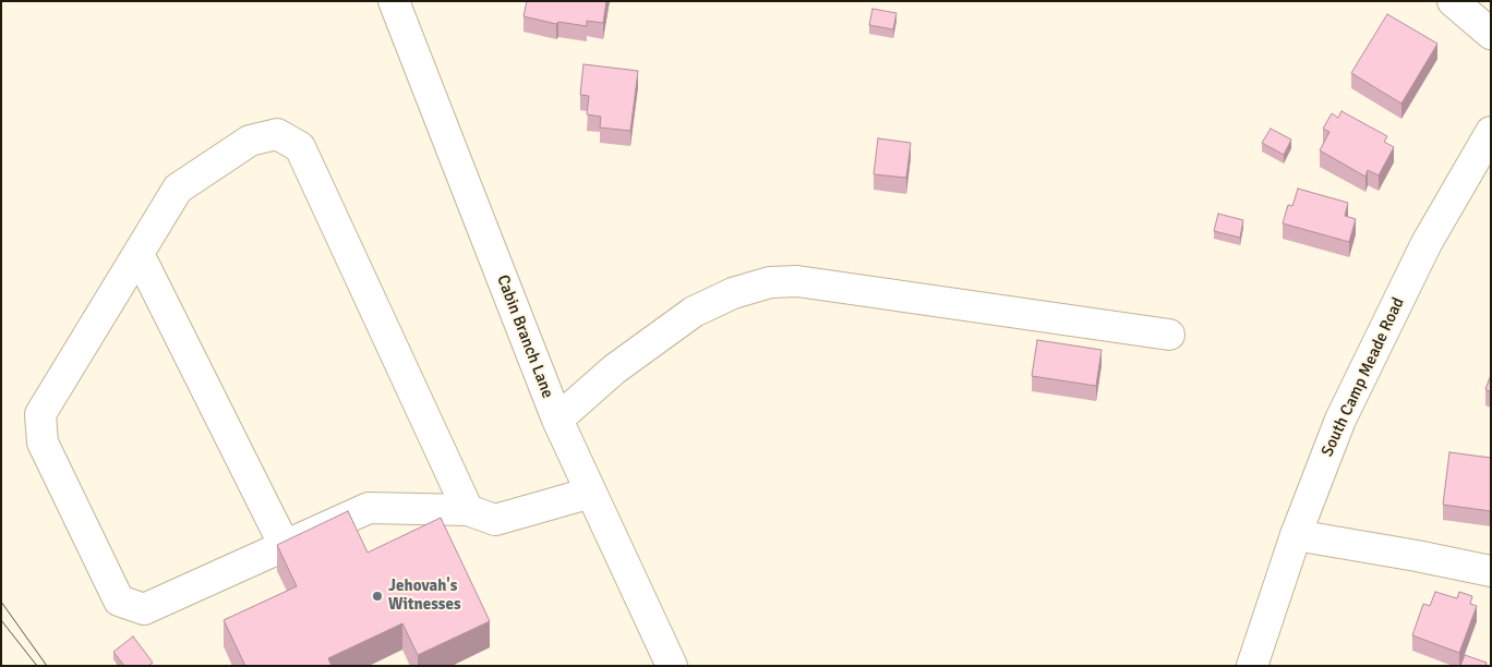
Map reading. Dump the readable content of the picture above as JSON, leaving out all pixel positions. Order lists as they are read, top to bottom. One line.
{"streets":{"street":["Cabin Branch Lane","South Camp Meade Road"]},"places":["Jehovah's Witnesses"]}
